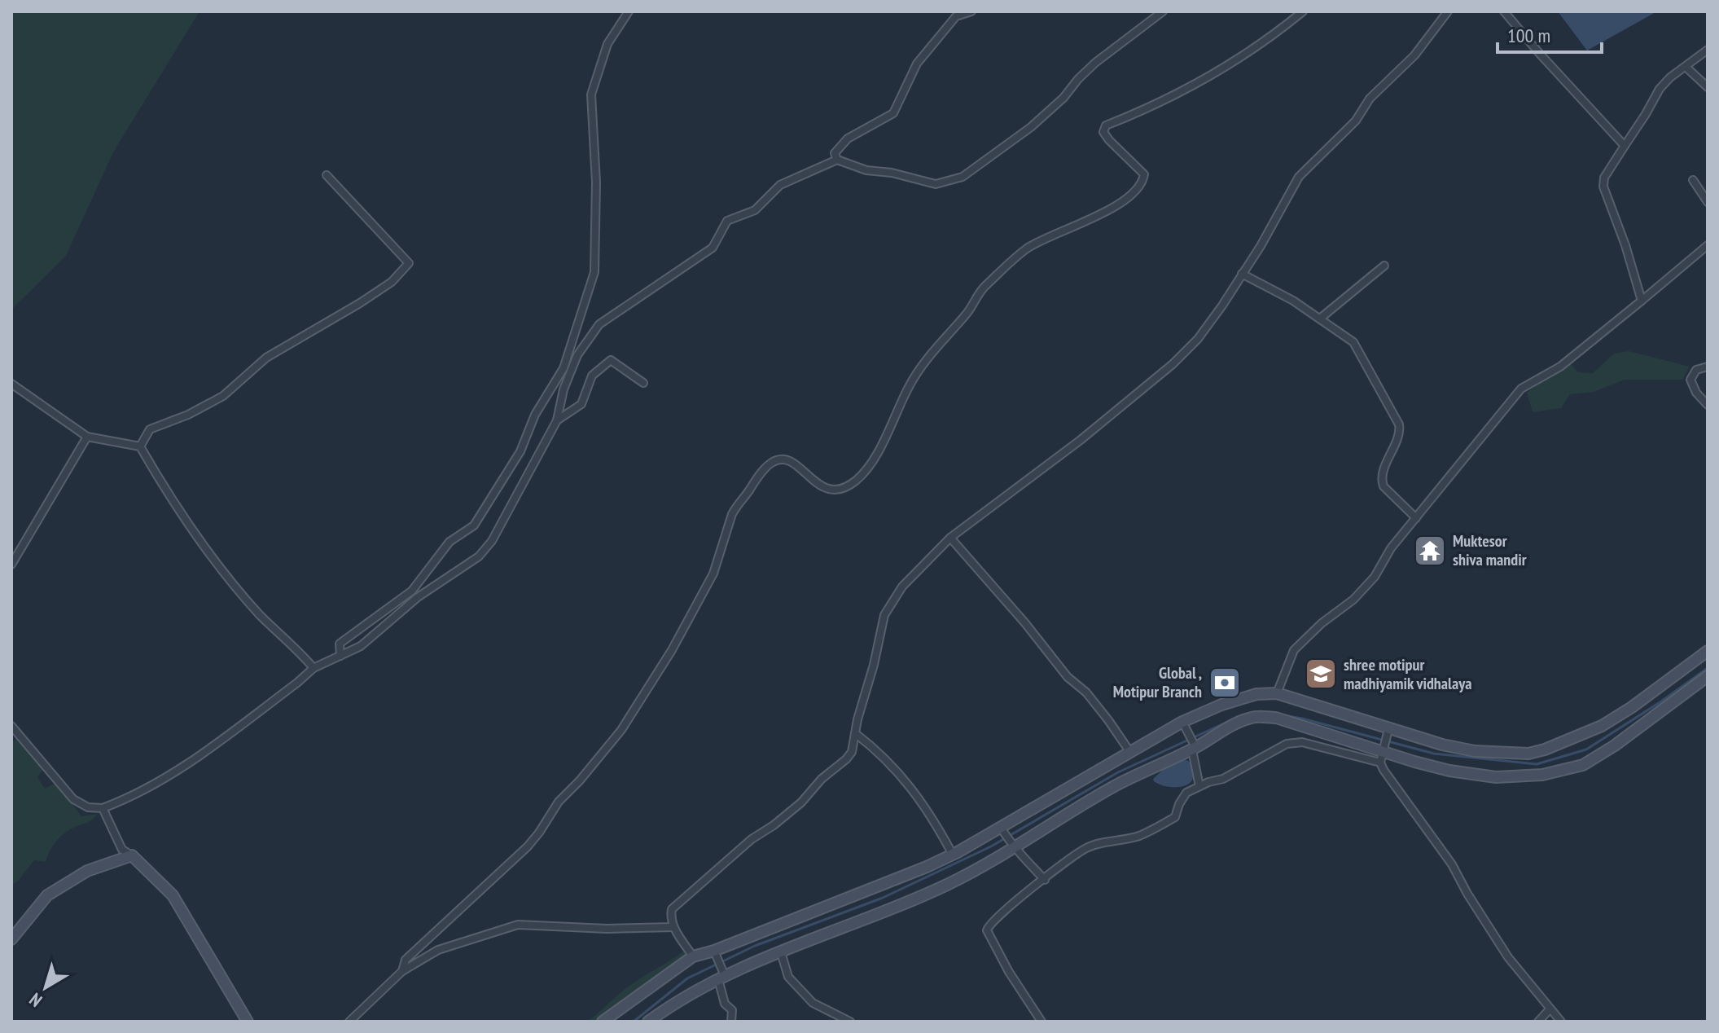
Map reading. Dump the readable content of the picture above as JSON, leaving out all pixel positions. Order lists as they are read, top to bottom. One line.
{"places":{"temple":["Muktesor shiva mandir"],"school or university":["shree motipur madhiyamik vidhalaya"],"bank":["Global , Motipur Branch"]},"scale_bar":"100 m","north":"bottom left"}
